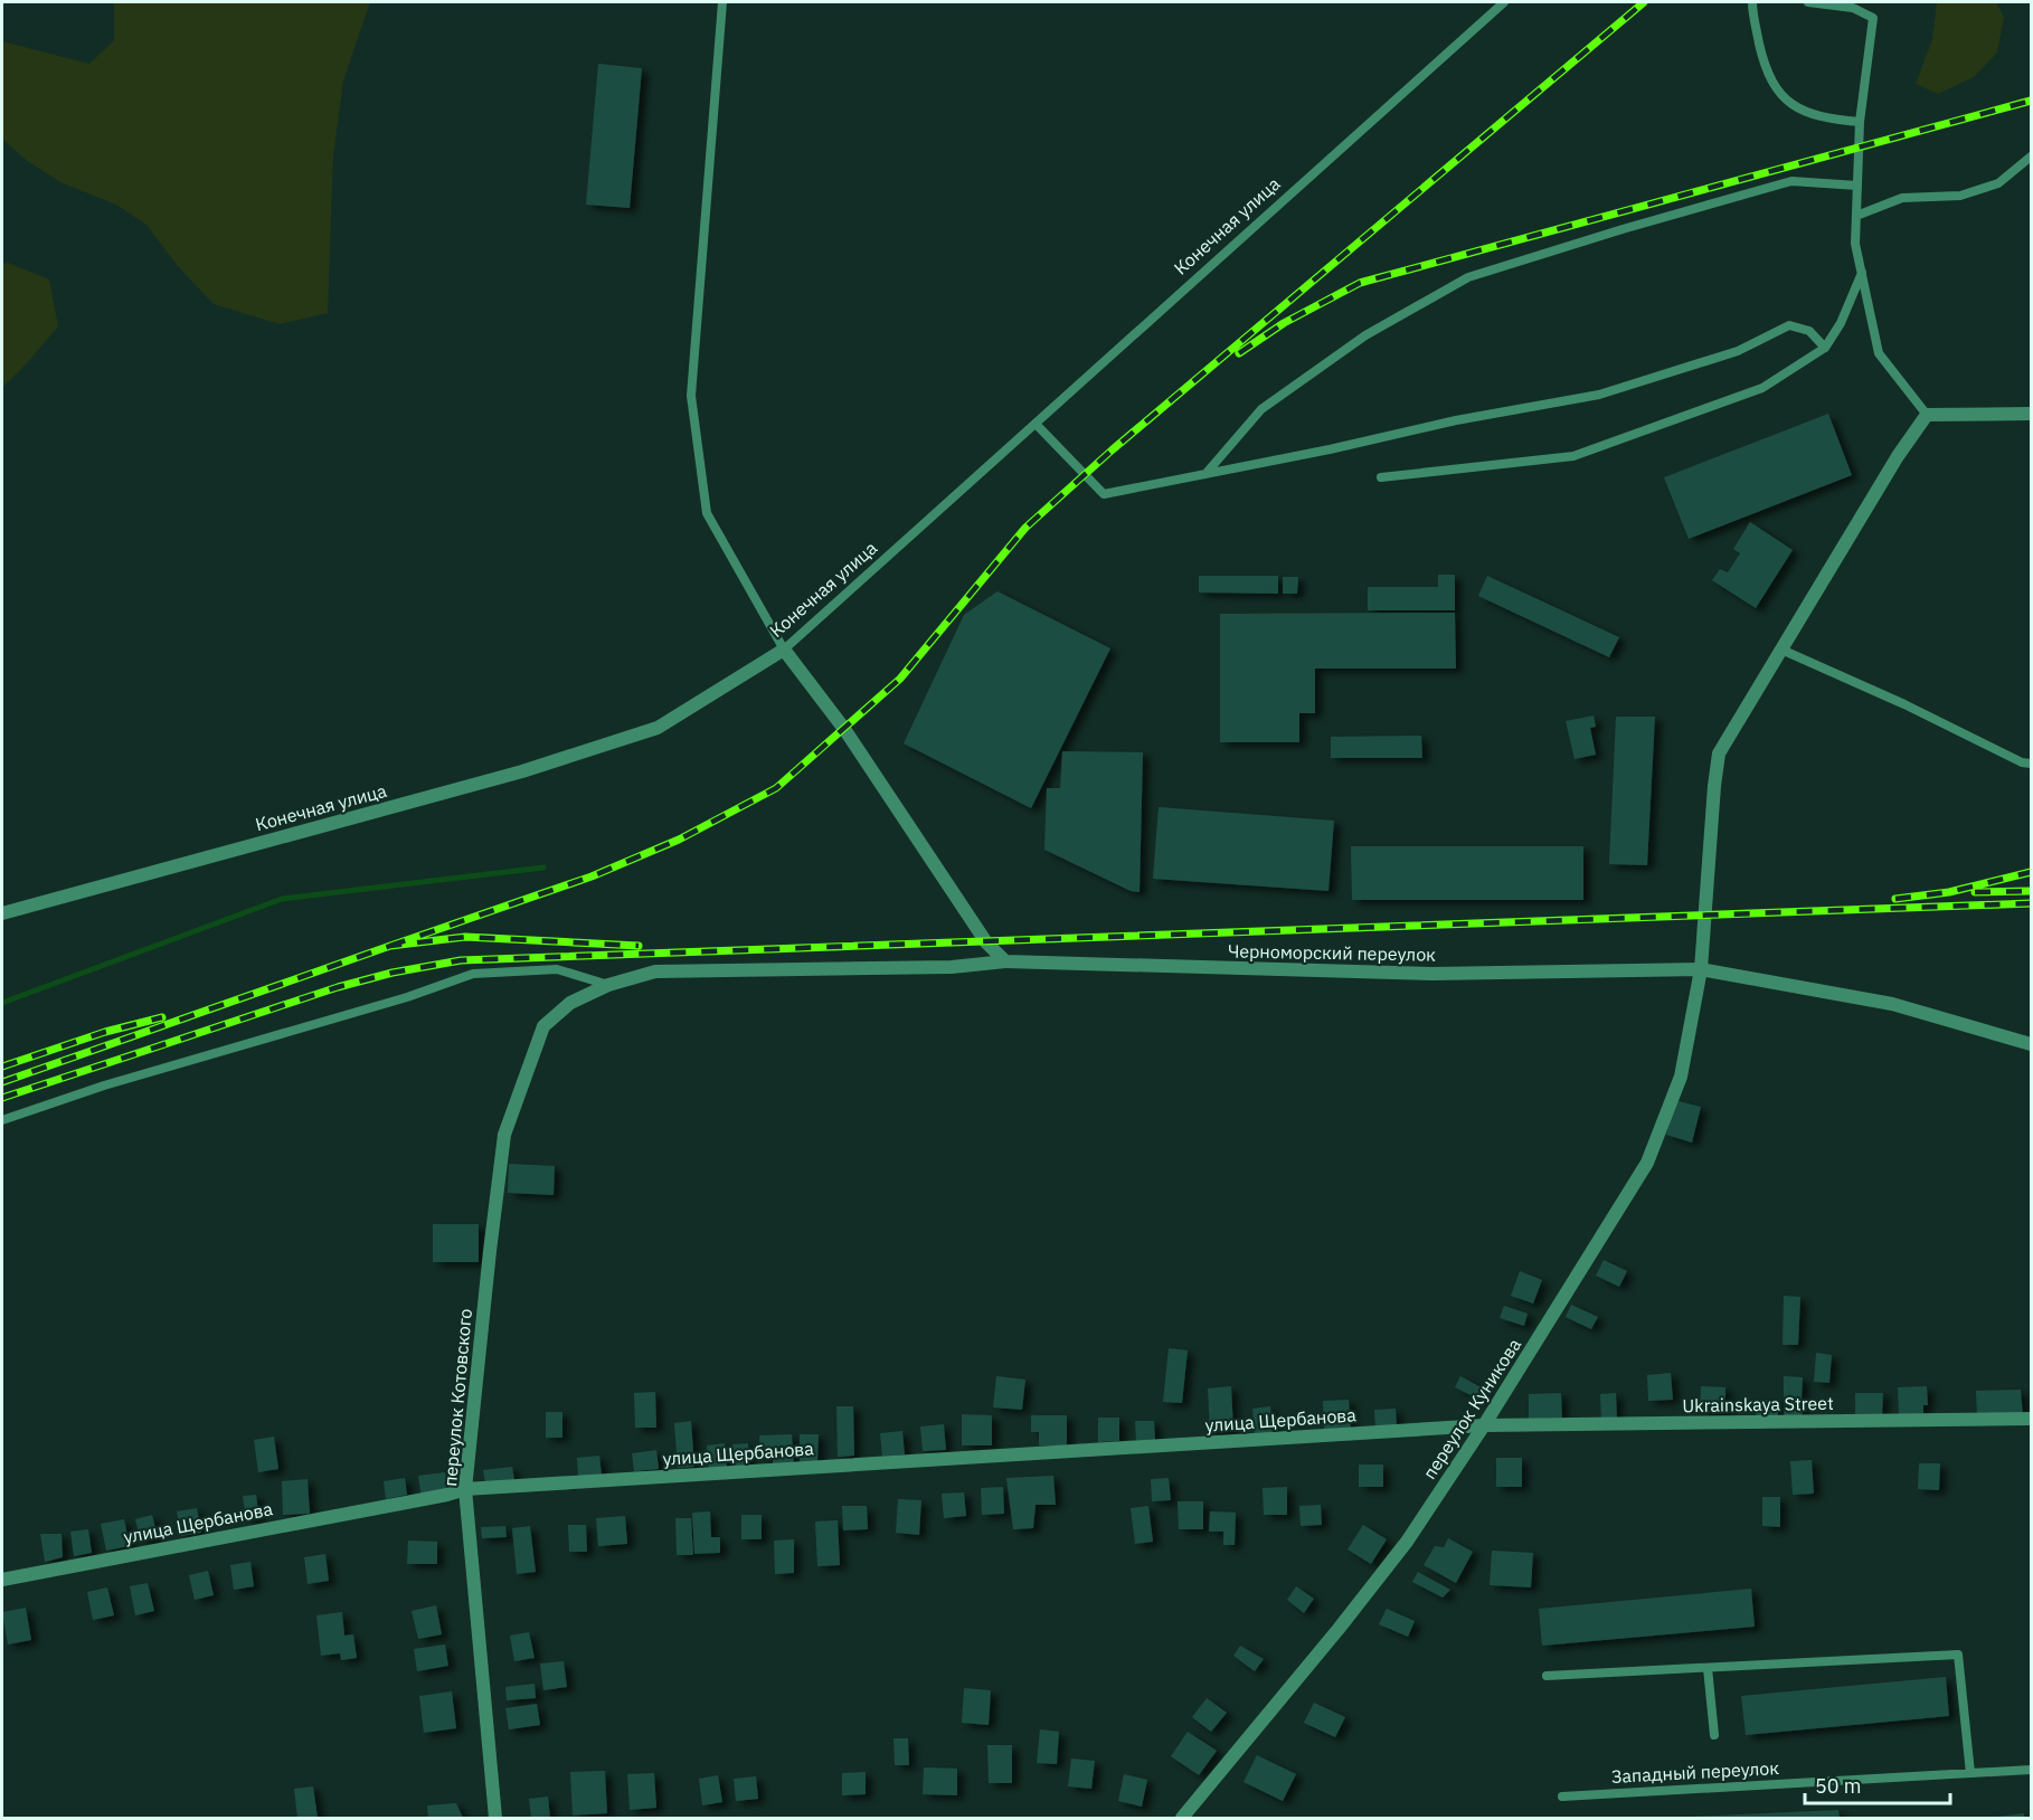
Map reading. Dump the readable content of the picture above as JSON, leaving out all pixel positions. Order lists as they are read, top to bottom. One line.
{"streets":{"street":["Конечная улица","Черноморский переулок","переулок Котовского","Ukrainskaya Street","переулок Куникова","улица Щербанова"],"lane":["Западный переулок"]},"crossings":[["Черноморский переулок","переулок Котовского"],["Черноморский переулок","переулок Куникова"],["переулок Котовского","улица Щербанова"],["Ukrainskaya Street","переулок Куникова"],["Ukrainskaya Street","улица Щербанова"],["переулок Куникова","улица Щербанова"]],"scale_bar":"50 m"}
